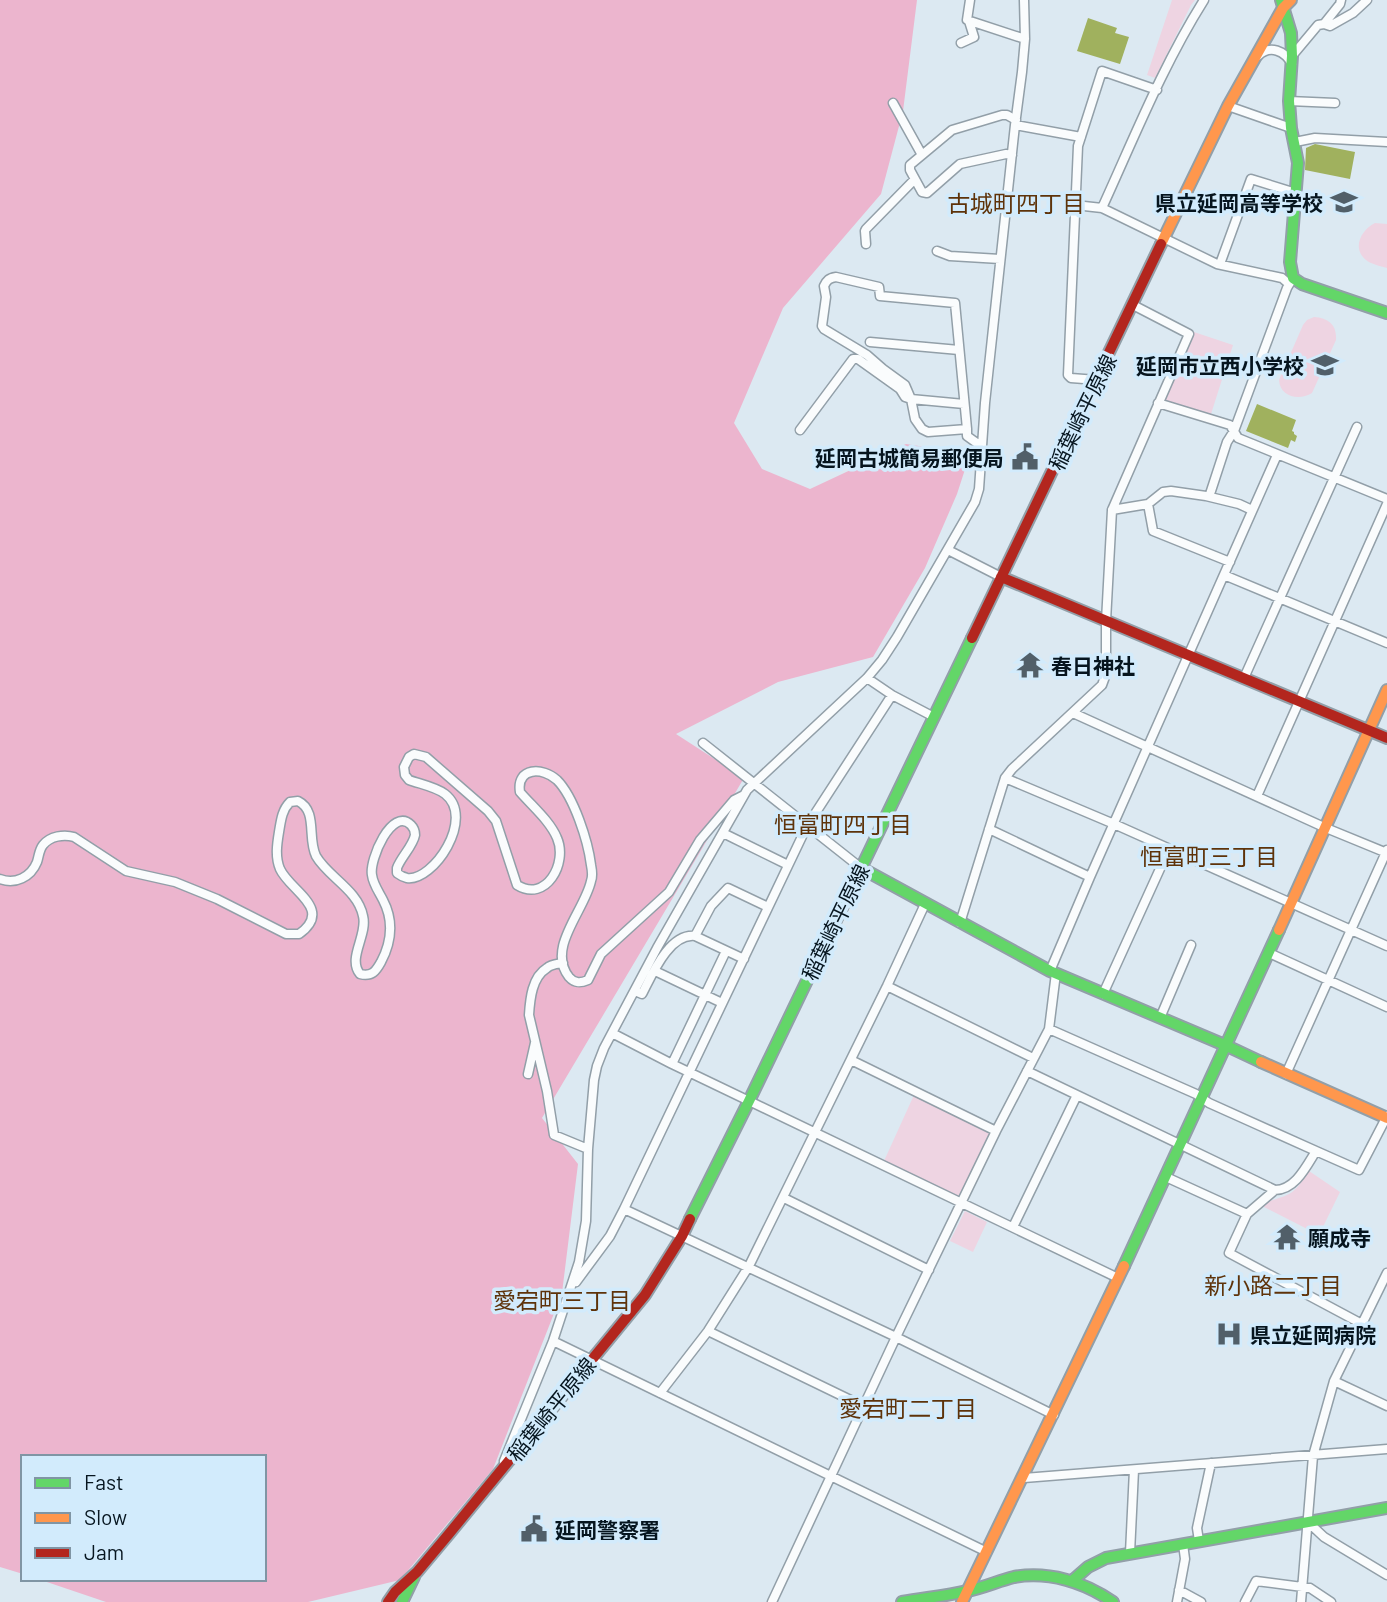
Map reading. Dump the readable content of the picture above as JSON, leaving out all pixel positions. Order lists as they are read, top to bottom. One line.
{"streets":{"street":["稲葉崎平原線"]},"districts":["古城町四丁目","恒富町四丁目","恒富町三丁目","新小路二丁目","愛宕町三丁目","愛宕町二丁目"],"places":{"school or university":["県立延岡高等学校","延岡市立西小学校"],"public building":["延岡古城簡易郵便局","延岡警察署"],"temple":["春日神社","願成寺"],"hospital":["県立延岡病院"]},"legend":["Fast","Slow","Jam"]}
